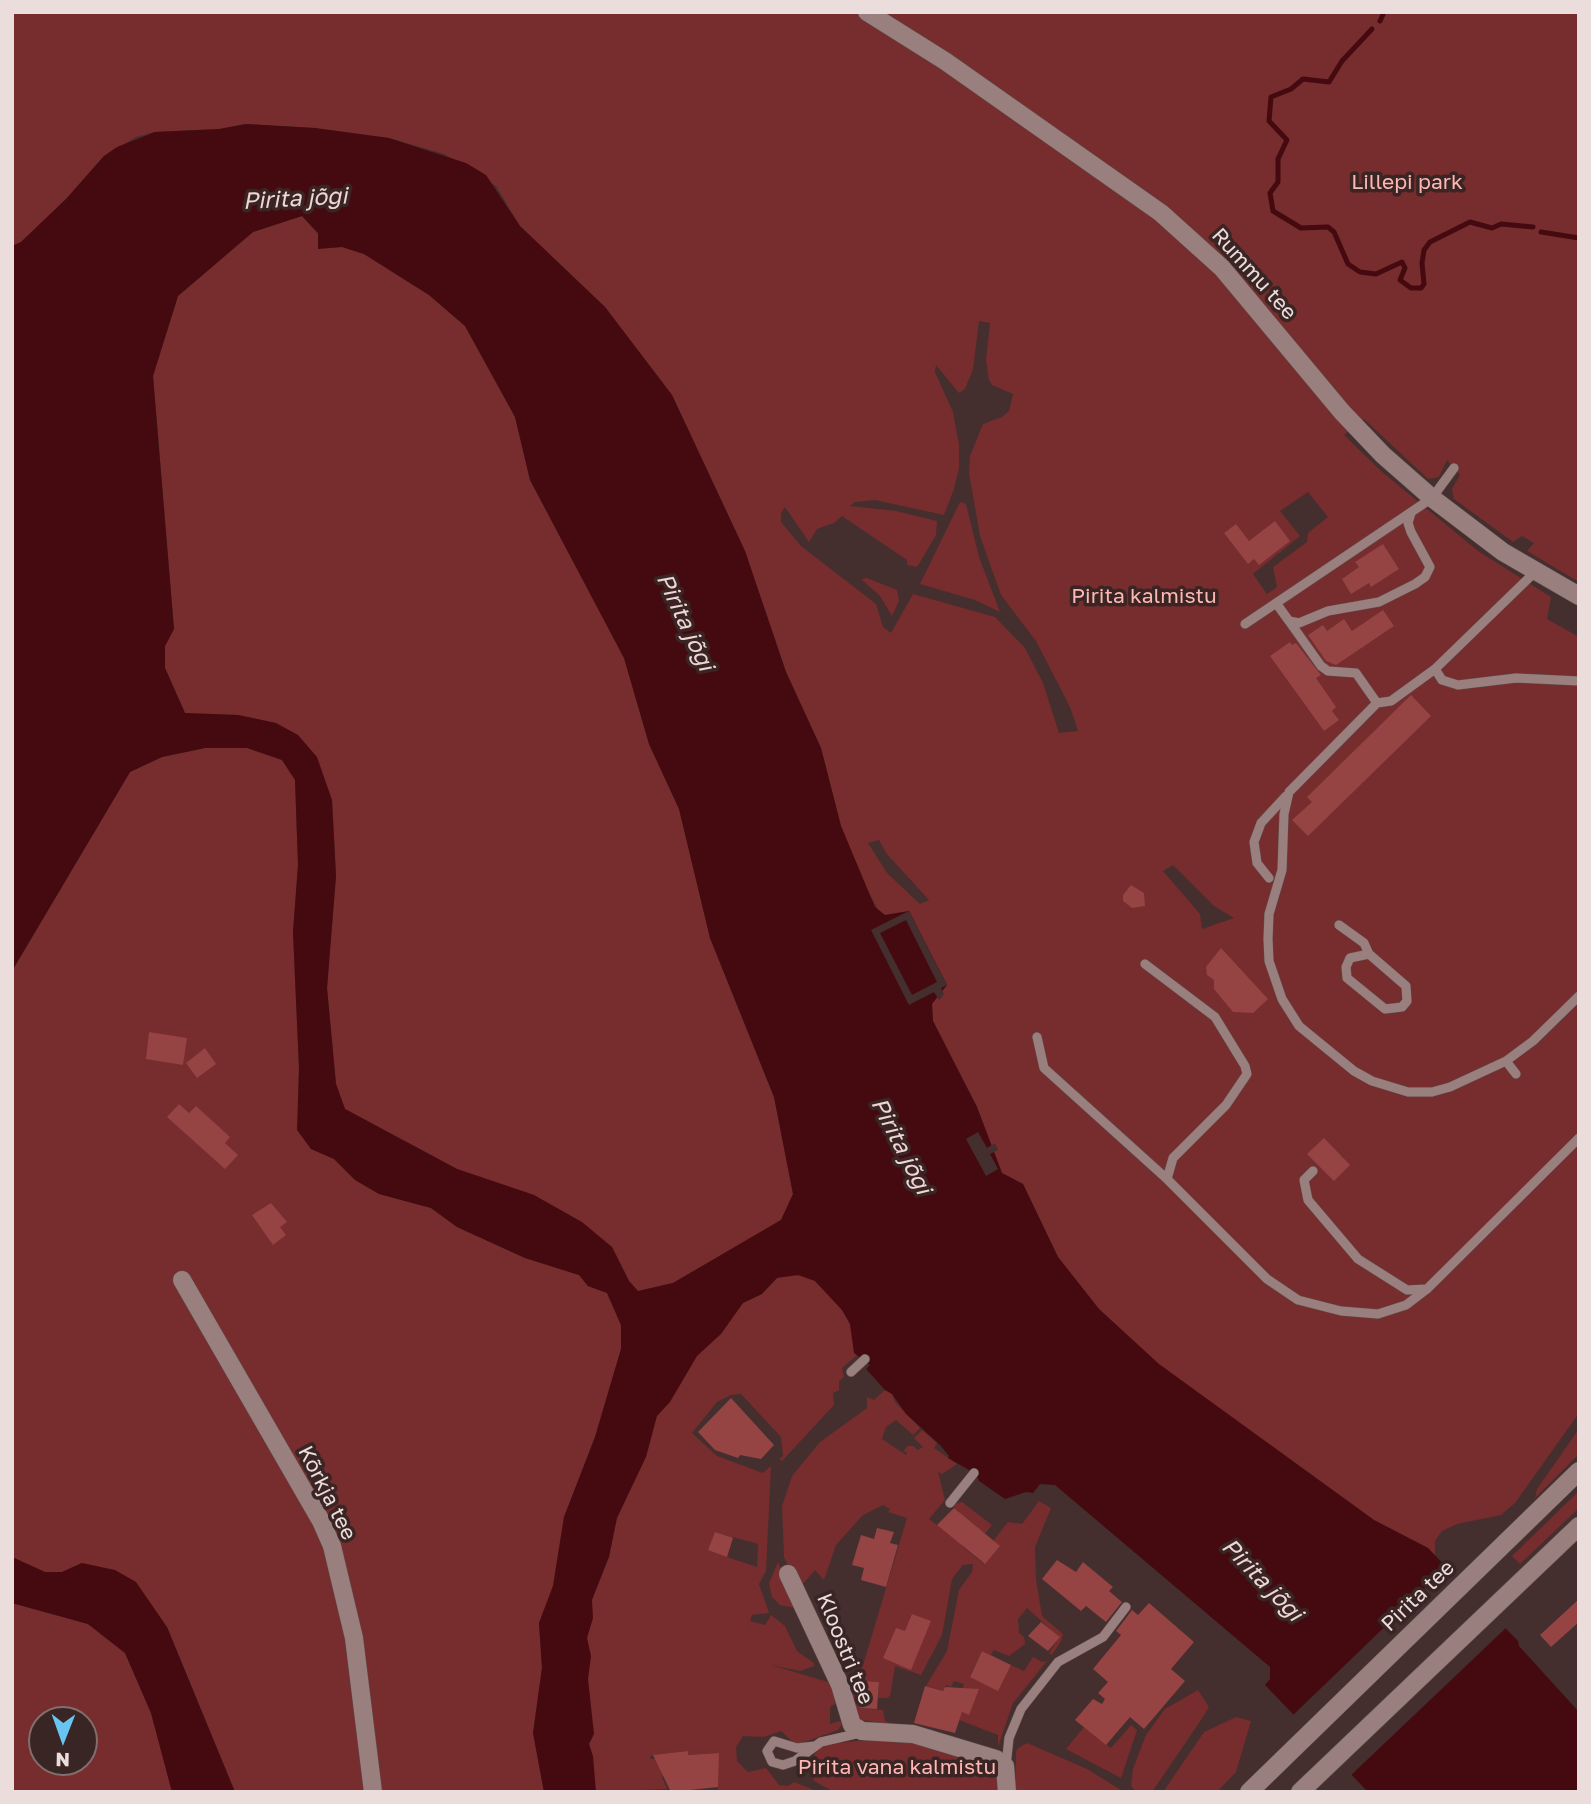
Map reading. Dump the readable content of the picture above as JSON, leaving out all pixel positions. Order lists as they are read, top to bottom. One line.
{"streets":{"main road":["Rummu tee","Kõrkja tee","Pirita tee","Kloostri tee"]},"water":["Pirita jõgi"],"parks":["Lillepi park","Pirita kalmistu","Pirita vana kalmistu"],"north":"bottom"}
